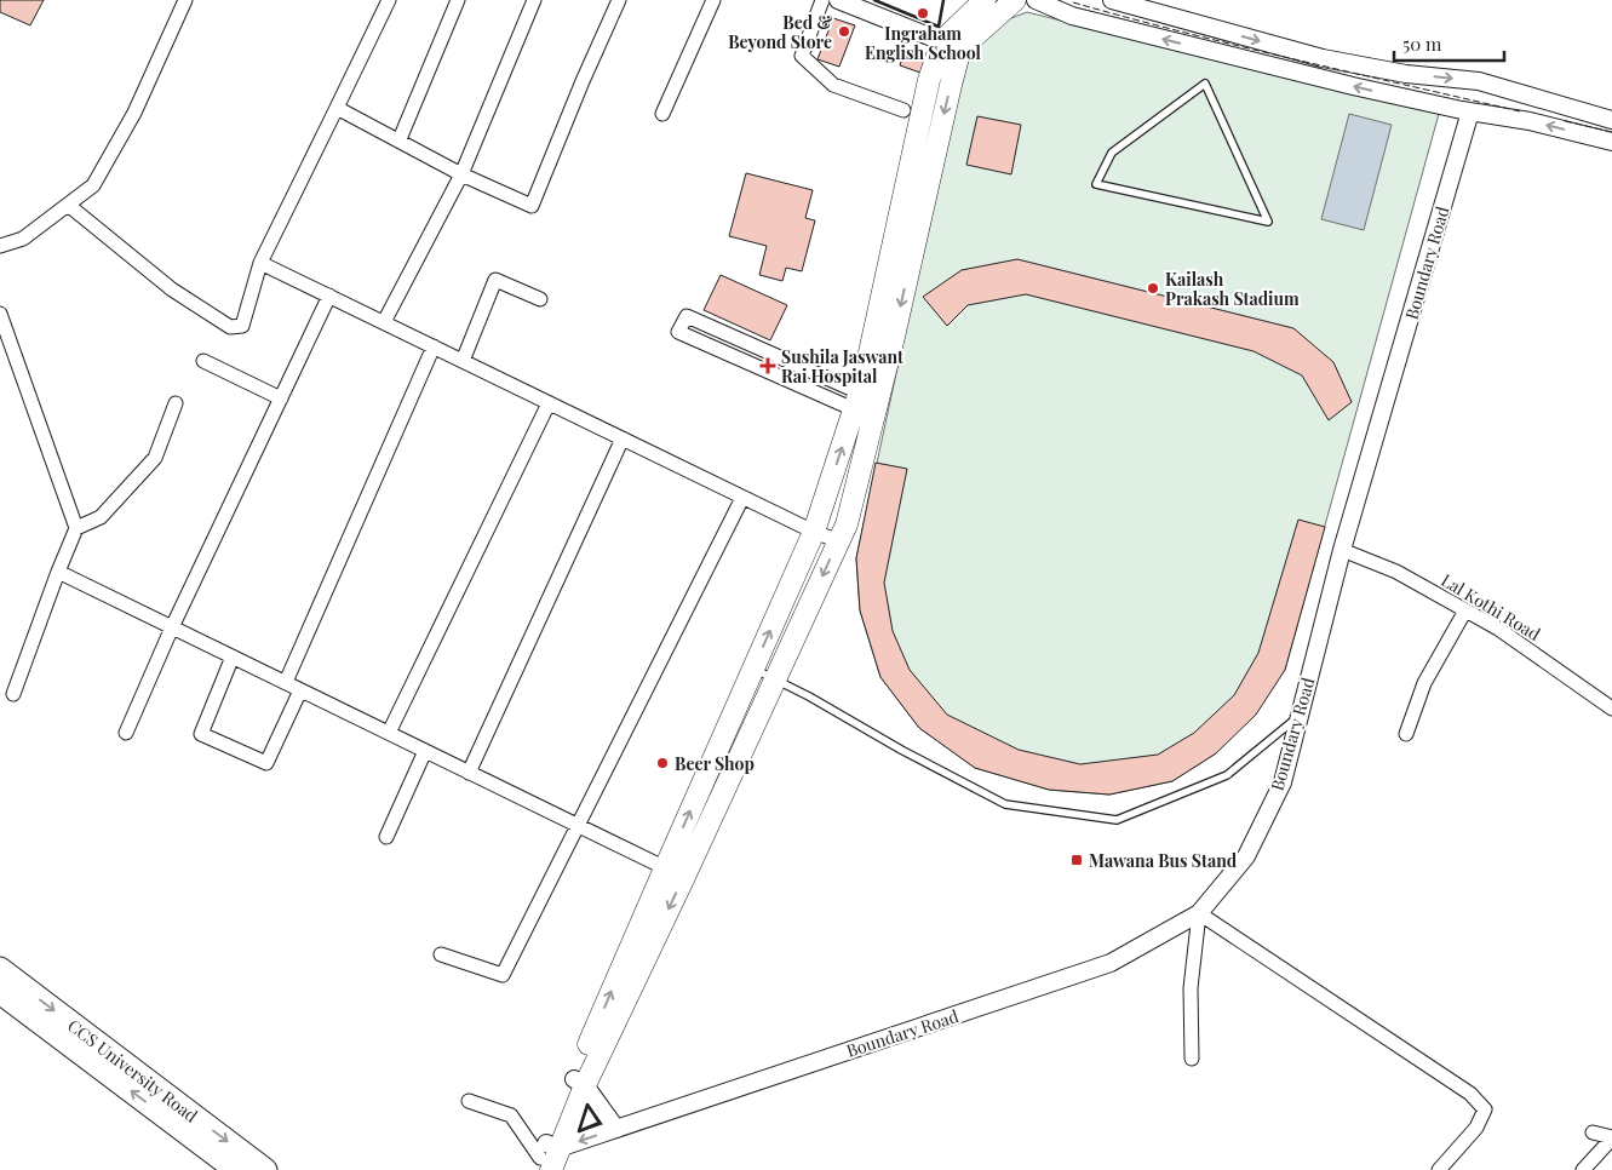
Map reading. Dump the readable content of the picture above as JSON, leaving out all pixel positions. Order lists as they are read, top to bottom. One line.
{"streets":{"highway":["CCS University Road"],"street":["Boundary Road","Lal Kothi Road"]},"crossings":[["Boundary Road","Lal Kothi Road"]],"places":{"other":["Ingraham English School","Bed & Beyond Store","Kailash Prakash Stadium","Beer Shop"],"health":["Sushila Jaswant Rai Hospital"],"transit":["Mawana Bus Stand"]},"scale_bar":"50 m"}
